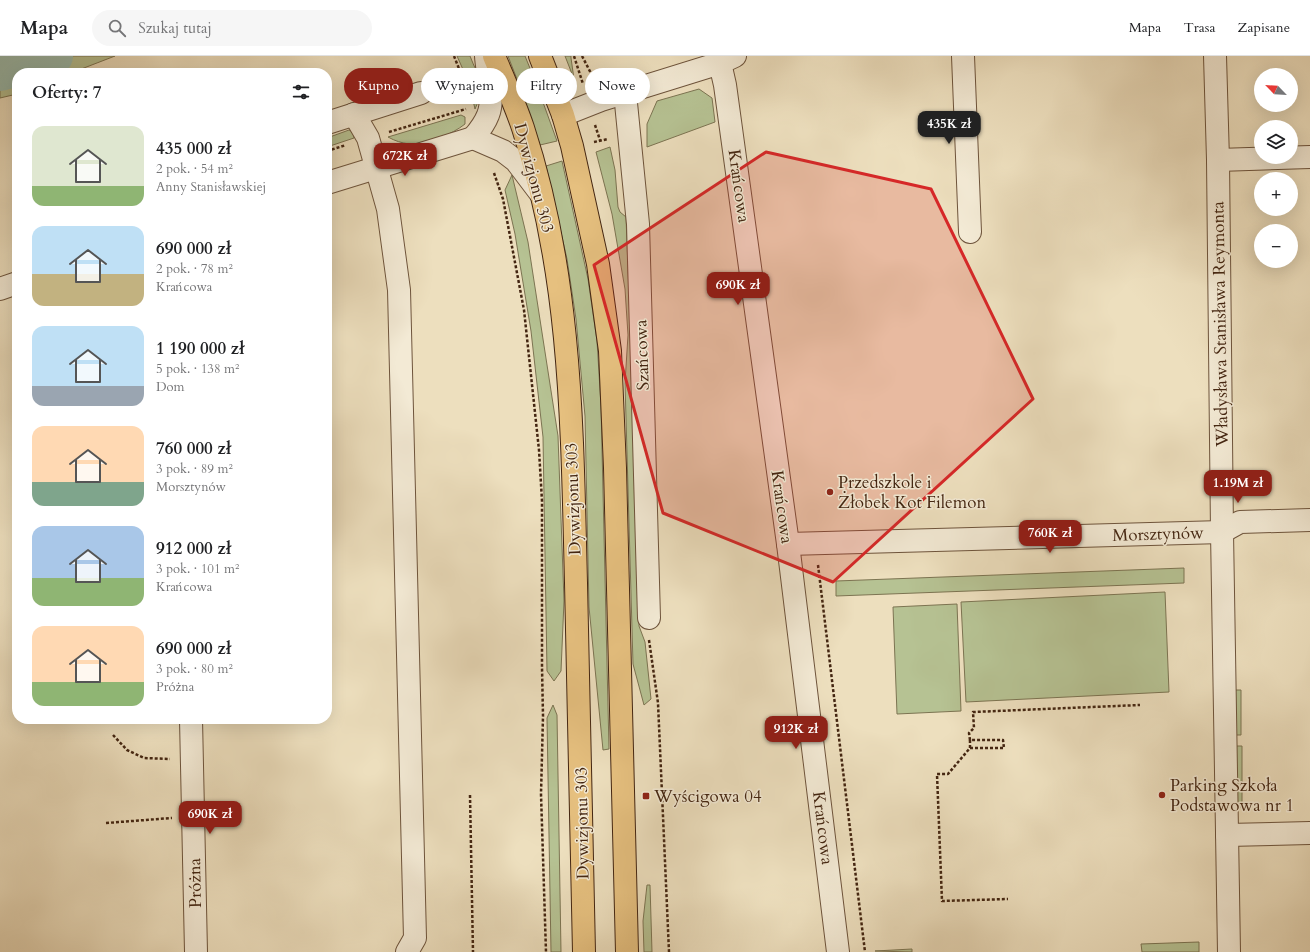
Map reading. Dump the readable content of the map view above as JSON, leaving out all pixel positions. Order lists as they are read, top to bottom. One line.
{"streets":{"main road":["Dywizjonu 303"],"street":["Krańcowa","Władysława Stanisława Reymonta","Szańcowa","Morsztynów","Próżna"]},"crossings":[["Krańcowa","Morsztynów"],["Władysława Stanisława Reymonta","Morsztynów"]],"places":{"other":["Przedszkole i Żłobek Kot Filemon","Parking Szkoła Podstawowa nr 1"],"transit":["Wyścigowa 04"]},"north":"top left","page":{"header":"Mapa","search":"Szukaj tutaj","nav":["Mapa","Trasa","Zapisane"],"map_buttons":["+","−"],"chip":["Kupno","Wynajem","Filtry","Nowe"],"heading":"Oferty: 7","price":["435K zł","672K zł","690K zł","1.19M zł","760K zł","912K zł","690K zł"],"list":[{"name":"435 000 zł","note":"2 pok. · 54 m² · Anny Stanisławskiej"},{"name":"690 000 zł","note":"2 pok. · 78 m² · Krańcowa"},{"name":"1 190 000 zł","note":"5 pok. · 138 m² · Dom"},{"name":"760 000 zł","note":"3 pok. · 89 m² · Morsztynów"},{"name":"912 000 zł","note":"3 pok. · 101 m² · Krańcowa"},{"name":"690 000 zł","note":"3 pok. · 80 m² · Próżna"}]}}
